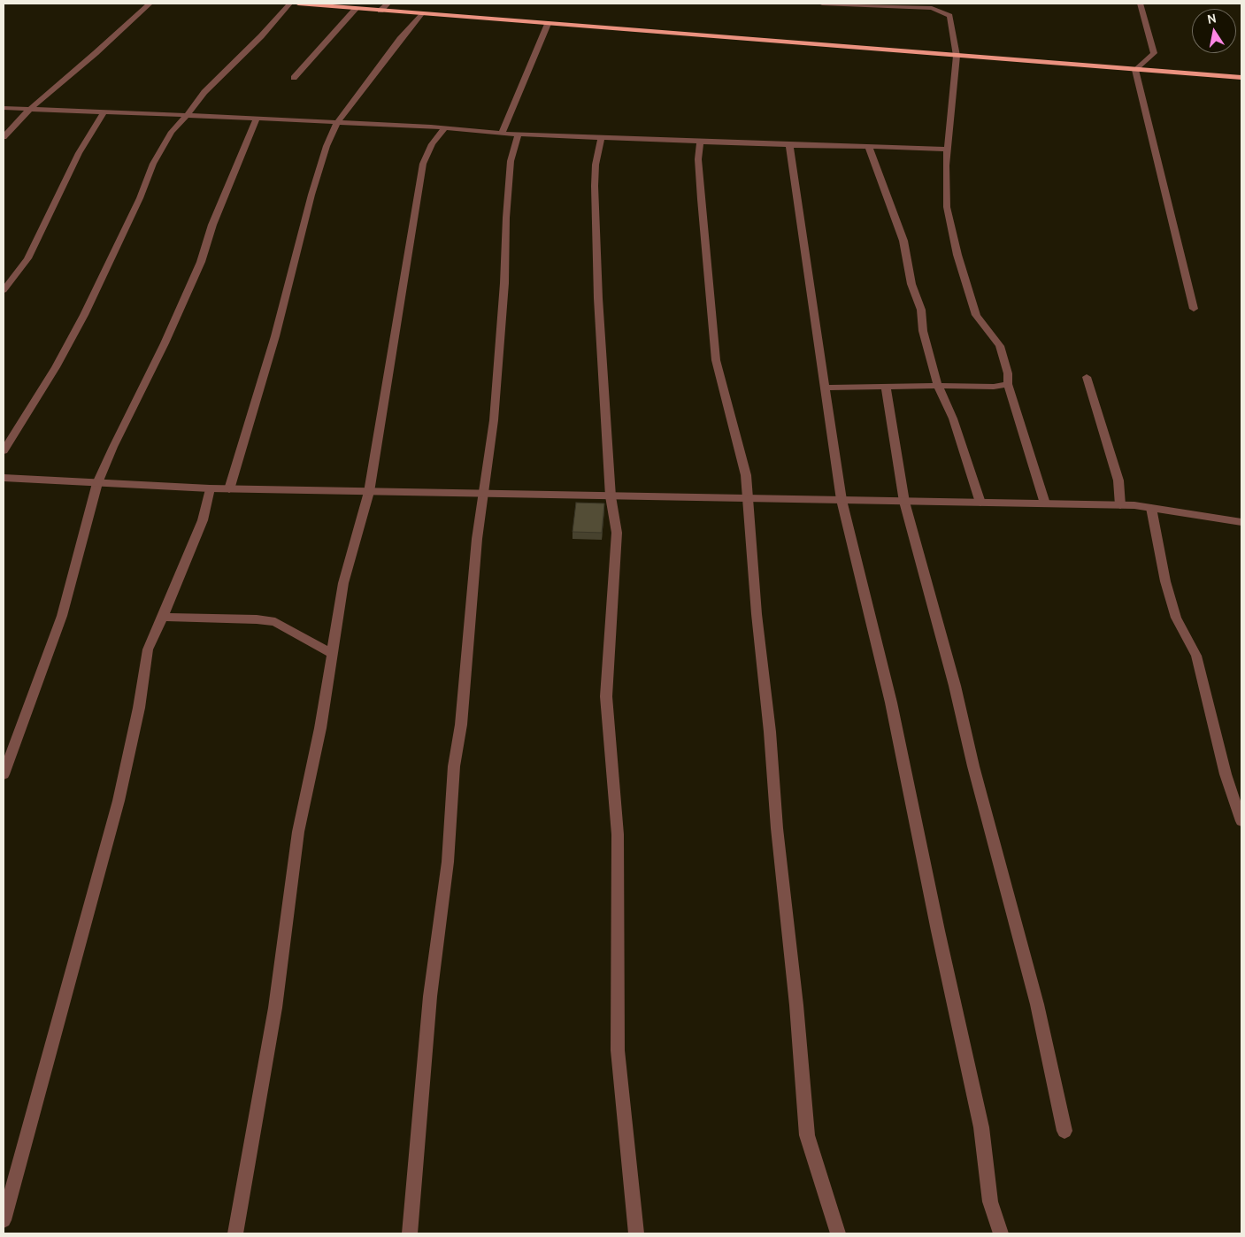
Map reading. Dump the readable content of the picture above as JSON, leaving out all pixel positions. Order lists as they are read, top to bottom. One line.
{"north":"top"}
